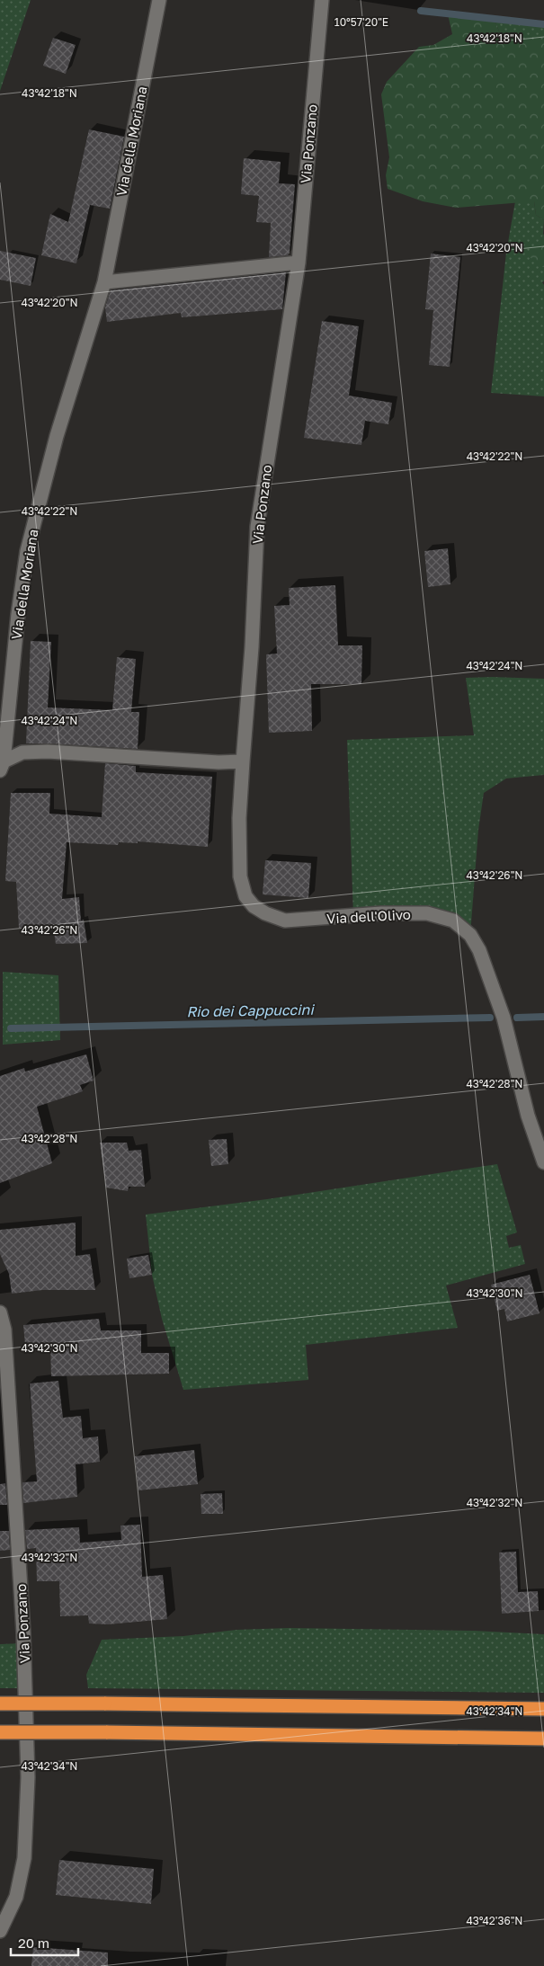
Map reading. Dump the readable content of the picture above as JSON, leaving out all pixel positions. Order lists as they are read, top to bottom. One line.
{"streets":{"street":["Via della Moriana","Via Ponzano","Via dell'Olivo"]},"crossings":[["Via Ponzano","Via dell'Olivo"]],"water":["Rio dei Cappuccini"],"scale_bar":"20 m","coordinates":["10°57'20\"E","43°42'18\"N","43°42'20\"N","43°42'22\"N","43°42'24\"N","43°42'26\"N","43°42'28\"N","43°42'30\"N","43°42'32\"N","43°42'34\"N","43°42'36\"N"]}
